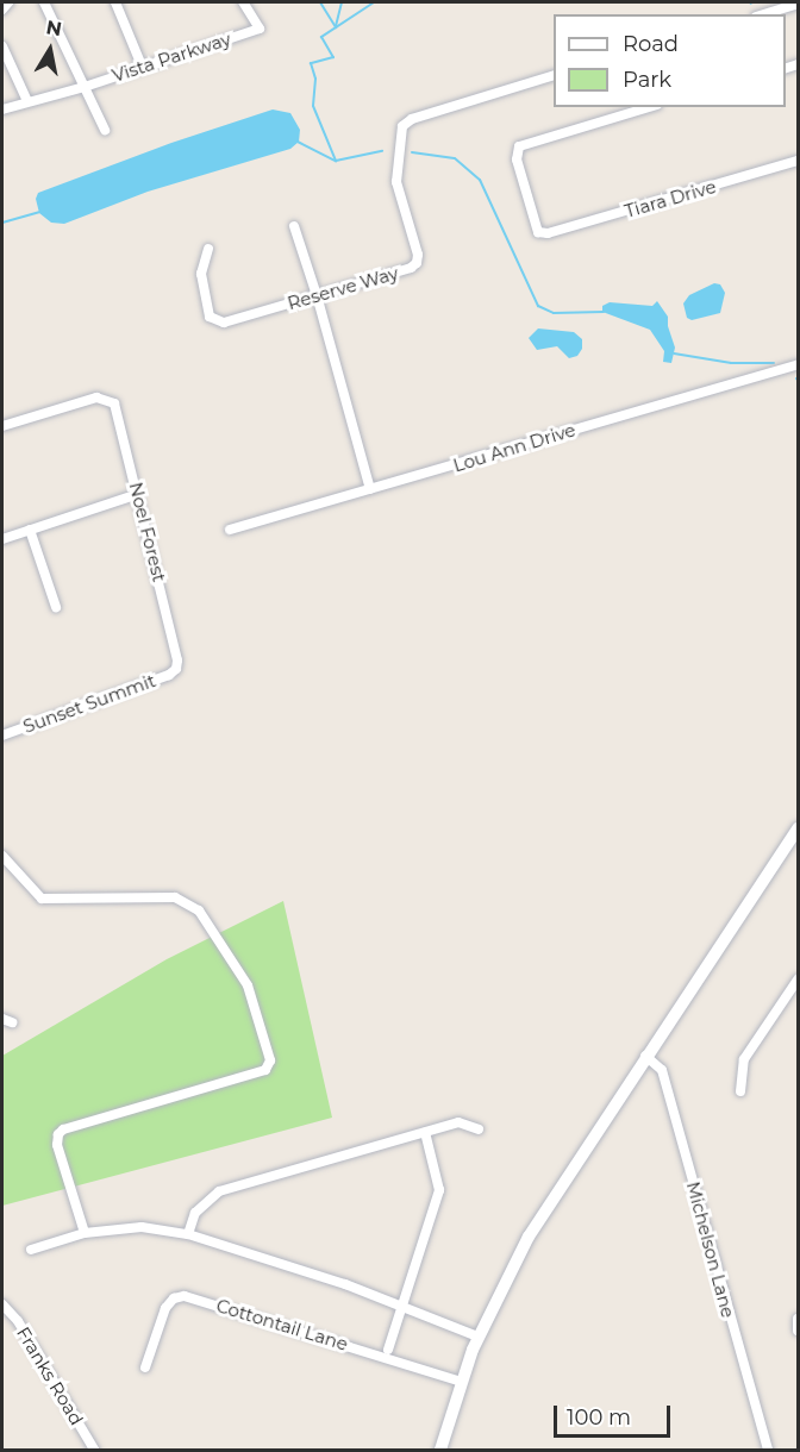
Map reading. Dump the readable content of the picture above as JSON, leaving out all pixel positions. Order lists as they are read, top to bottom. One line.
{"streets":{"street":["Vista Parkway","Tiara Drive","Reserve Way","Lou Ann Drive","Noel Forest","Sunset Summit","Michelson Lane","Cottontail Lane","Franks Road"]},"crossings":[["Noel Forest","Sunset Summit"]],"legend":["Road","Park"],"scale_bar":"100 m","north":"top"}
